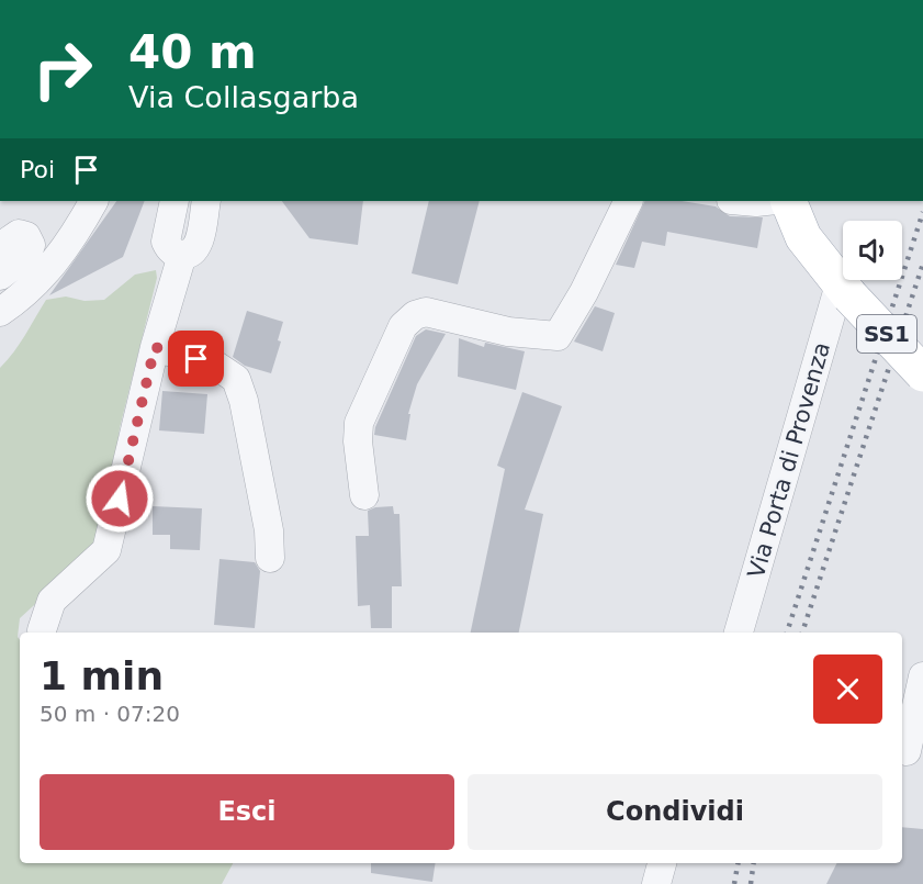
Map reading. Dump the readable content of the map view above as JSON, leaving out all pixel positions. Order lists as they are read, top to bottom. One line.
{"streets":{"main road":["SS1"],"street":["Via Porta di Provenza"]},"crossings":[["SS1","Via Porta di Provenza"]],"page":{"turn":["40 m","Via Collasgarba"],"then":"Poi","heading":["1 min","50 m · 07:20"],"buttons":["Esci","Condividi"]}}
